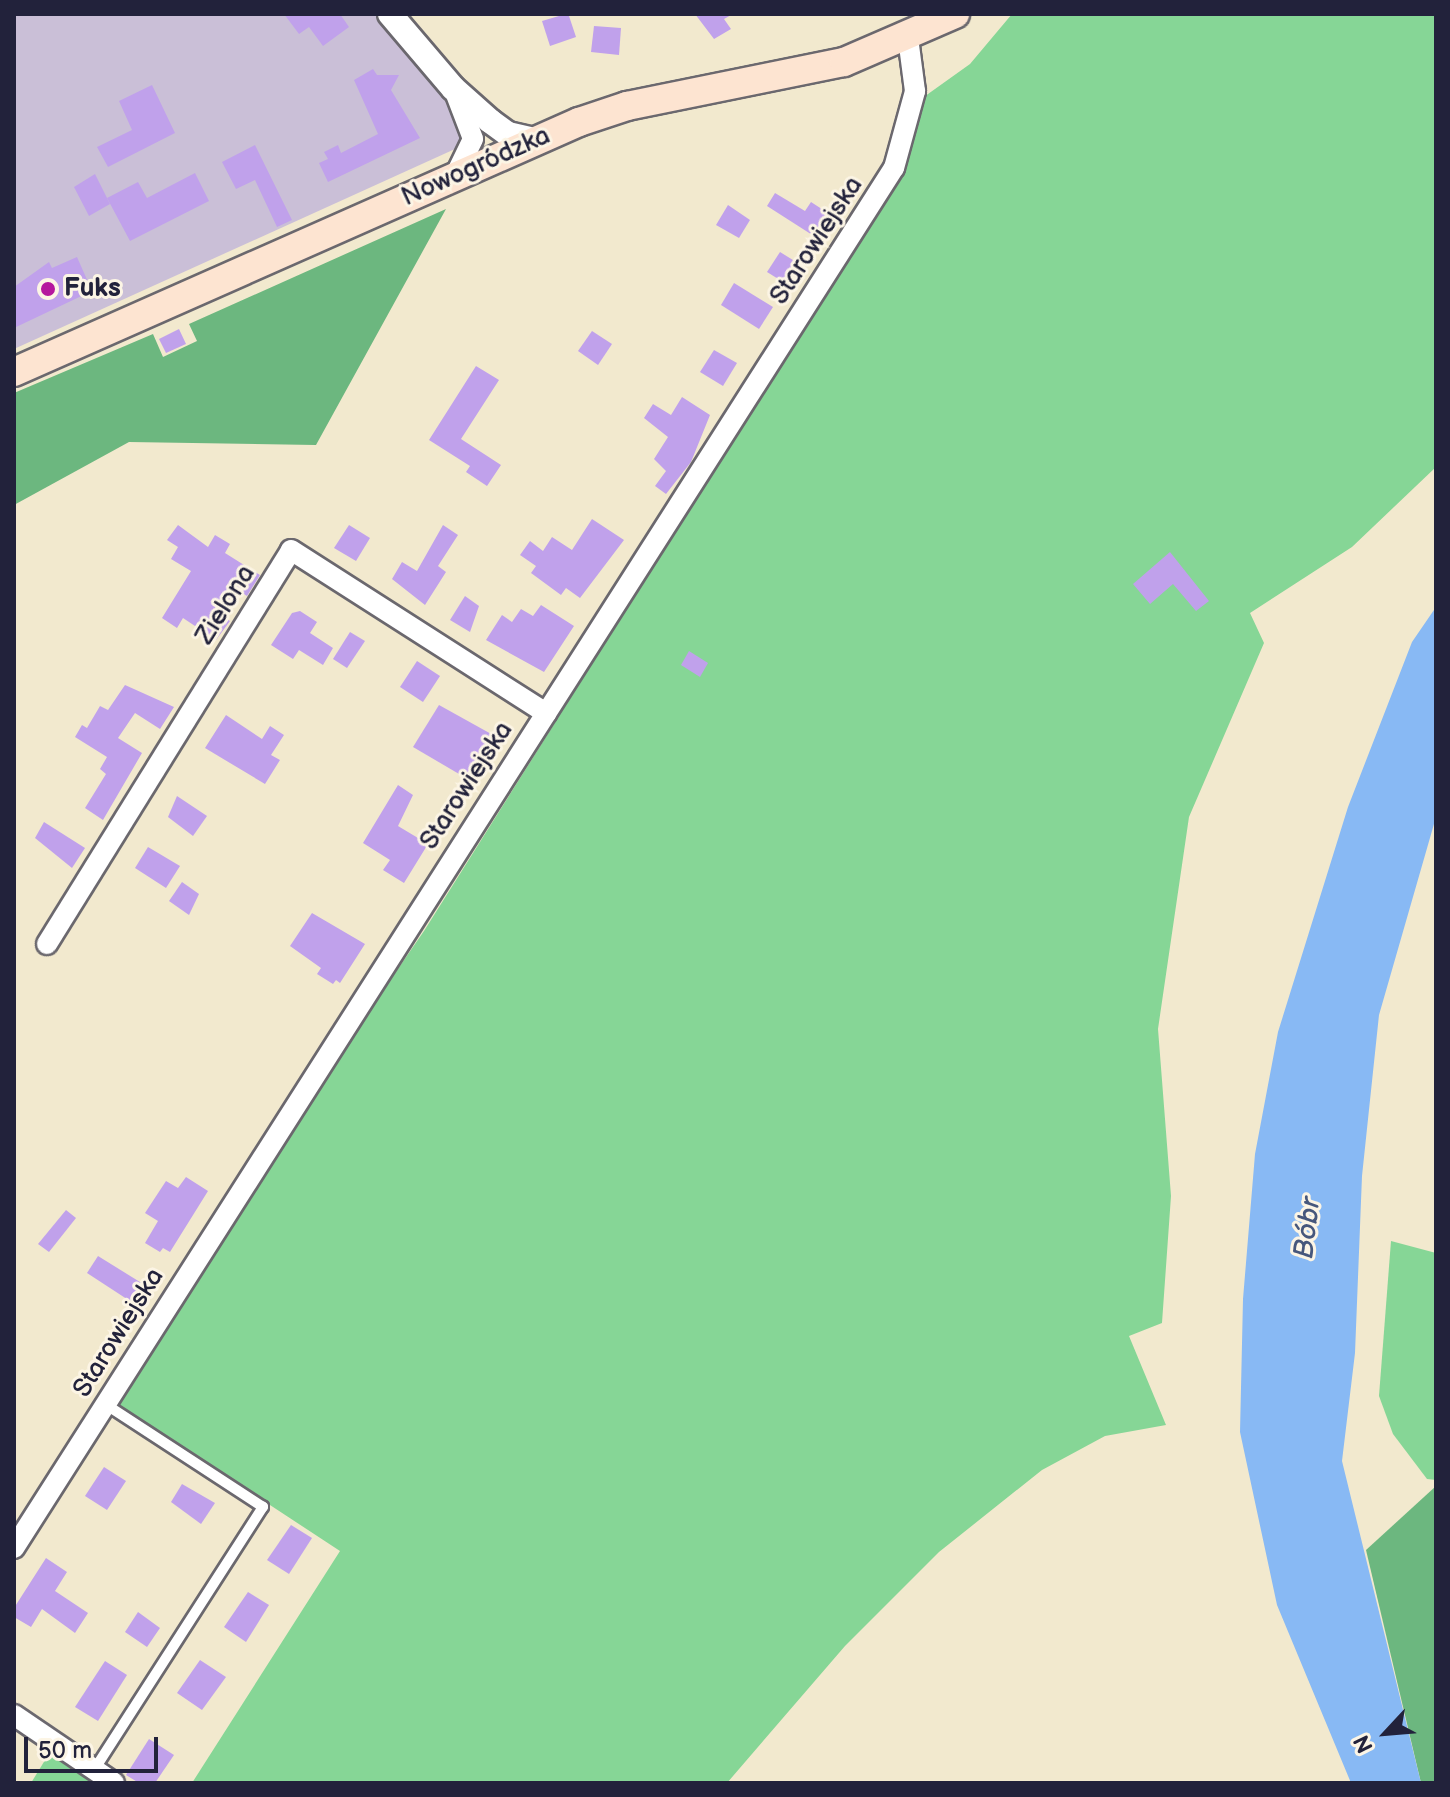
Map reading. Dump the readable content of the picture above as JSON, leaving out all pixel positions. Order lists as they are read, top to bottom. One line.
{"streets":{"main road":["Nowogródzka"],"street":["Starowiejska","Zielona"]},"crossings":[["Nowogródzka","Starowiejska"],["Starowiejska","Zielona"]],"water":["Bóbr"],"places":["Fuks"],"scale_bar":"50 m","north":"bottom left"}
